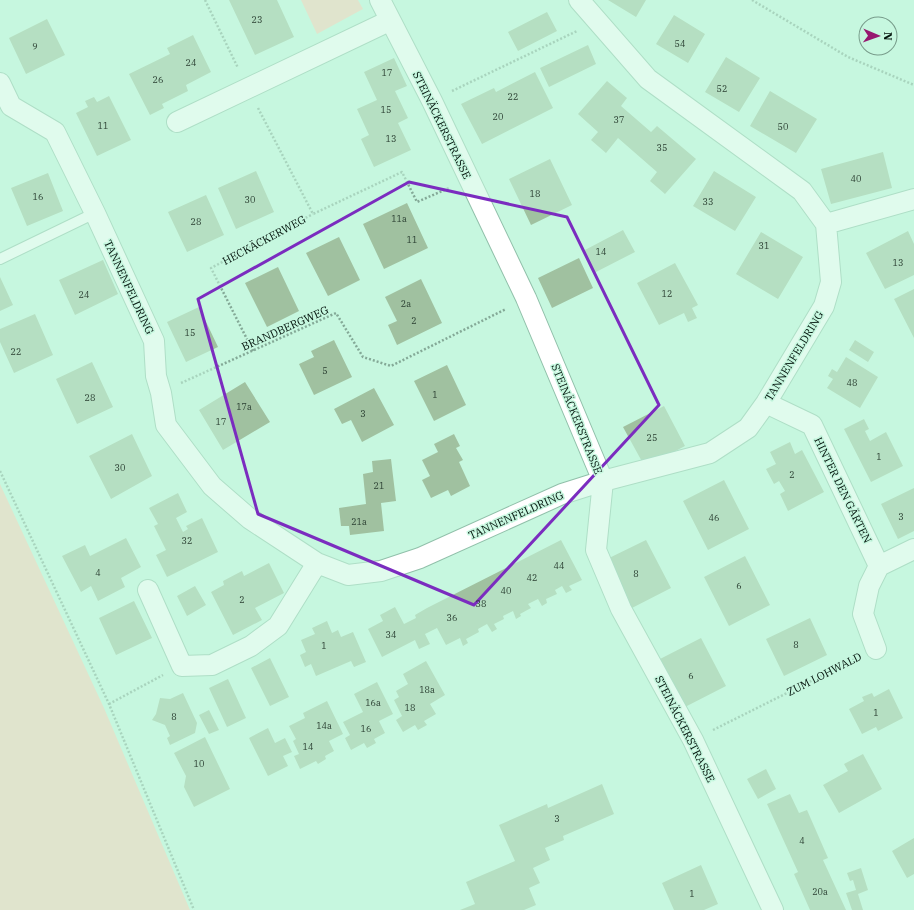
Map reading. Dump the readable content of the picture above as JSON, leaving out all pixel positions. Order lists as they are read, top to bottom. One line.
{"streets":{"street":["STEINÄCKERSTRASSE","TANNENFELDRING","HINTER DEN GÄRTEN"],"path":["HECKÄCKERWEG","BRANDBERGWEG","ZUM LOHWALD"]},"crossings":[["STEINÄCKERSTRASSE","HECKÄCKERWEG"],["STEINÄCKERSTRASSE","TANNENFELDRING"],["STEINÄCKERSTRASSE","BRANDBERGWEG"],["STEINÄCKERSTRASSE","ZUM LOHWALD"],["HECKÄCKERWEG","BRANDBERGWEG"],["TANNENFELDRING","BRANDBERGWEG"],["TANNENFELDRING","HINTER DEN GÄRTEN"]],"house_numbers":["23","54","9","24","17","26","52","22","15","20","37","11","50","13","35","40","18","16","30","33","11a","28","11","31","14","13","12","24","2a","2","15","22","5","48","1","28","17a","3","17","25","1","30","2","21","3","46","21a","32","44","4","8","42","6","40","2","38","36","34","8","1","6","18a","16a","18","1","8","14a","16","14","10","3","4","20a","1"],"north":"right"}
